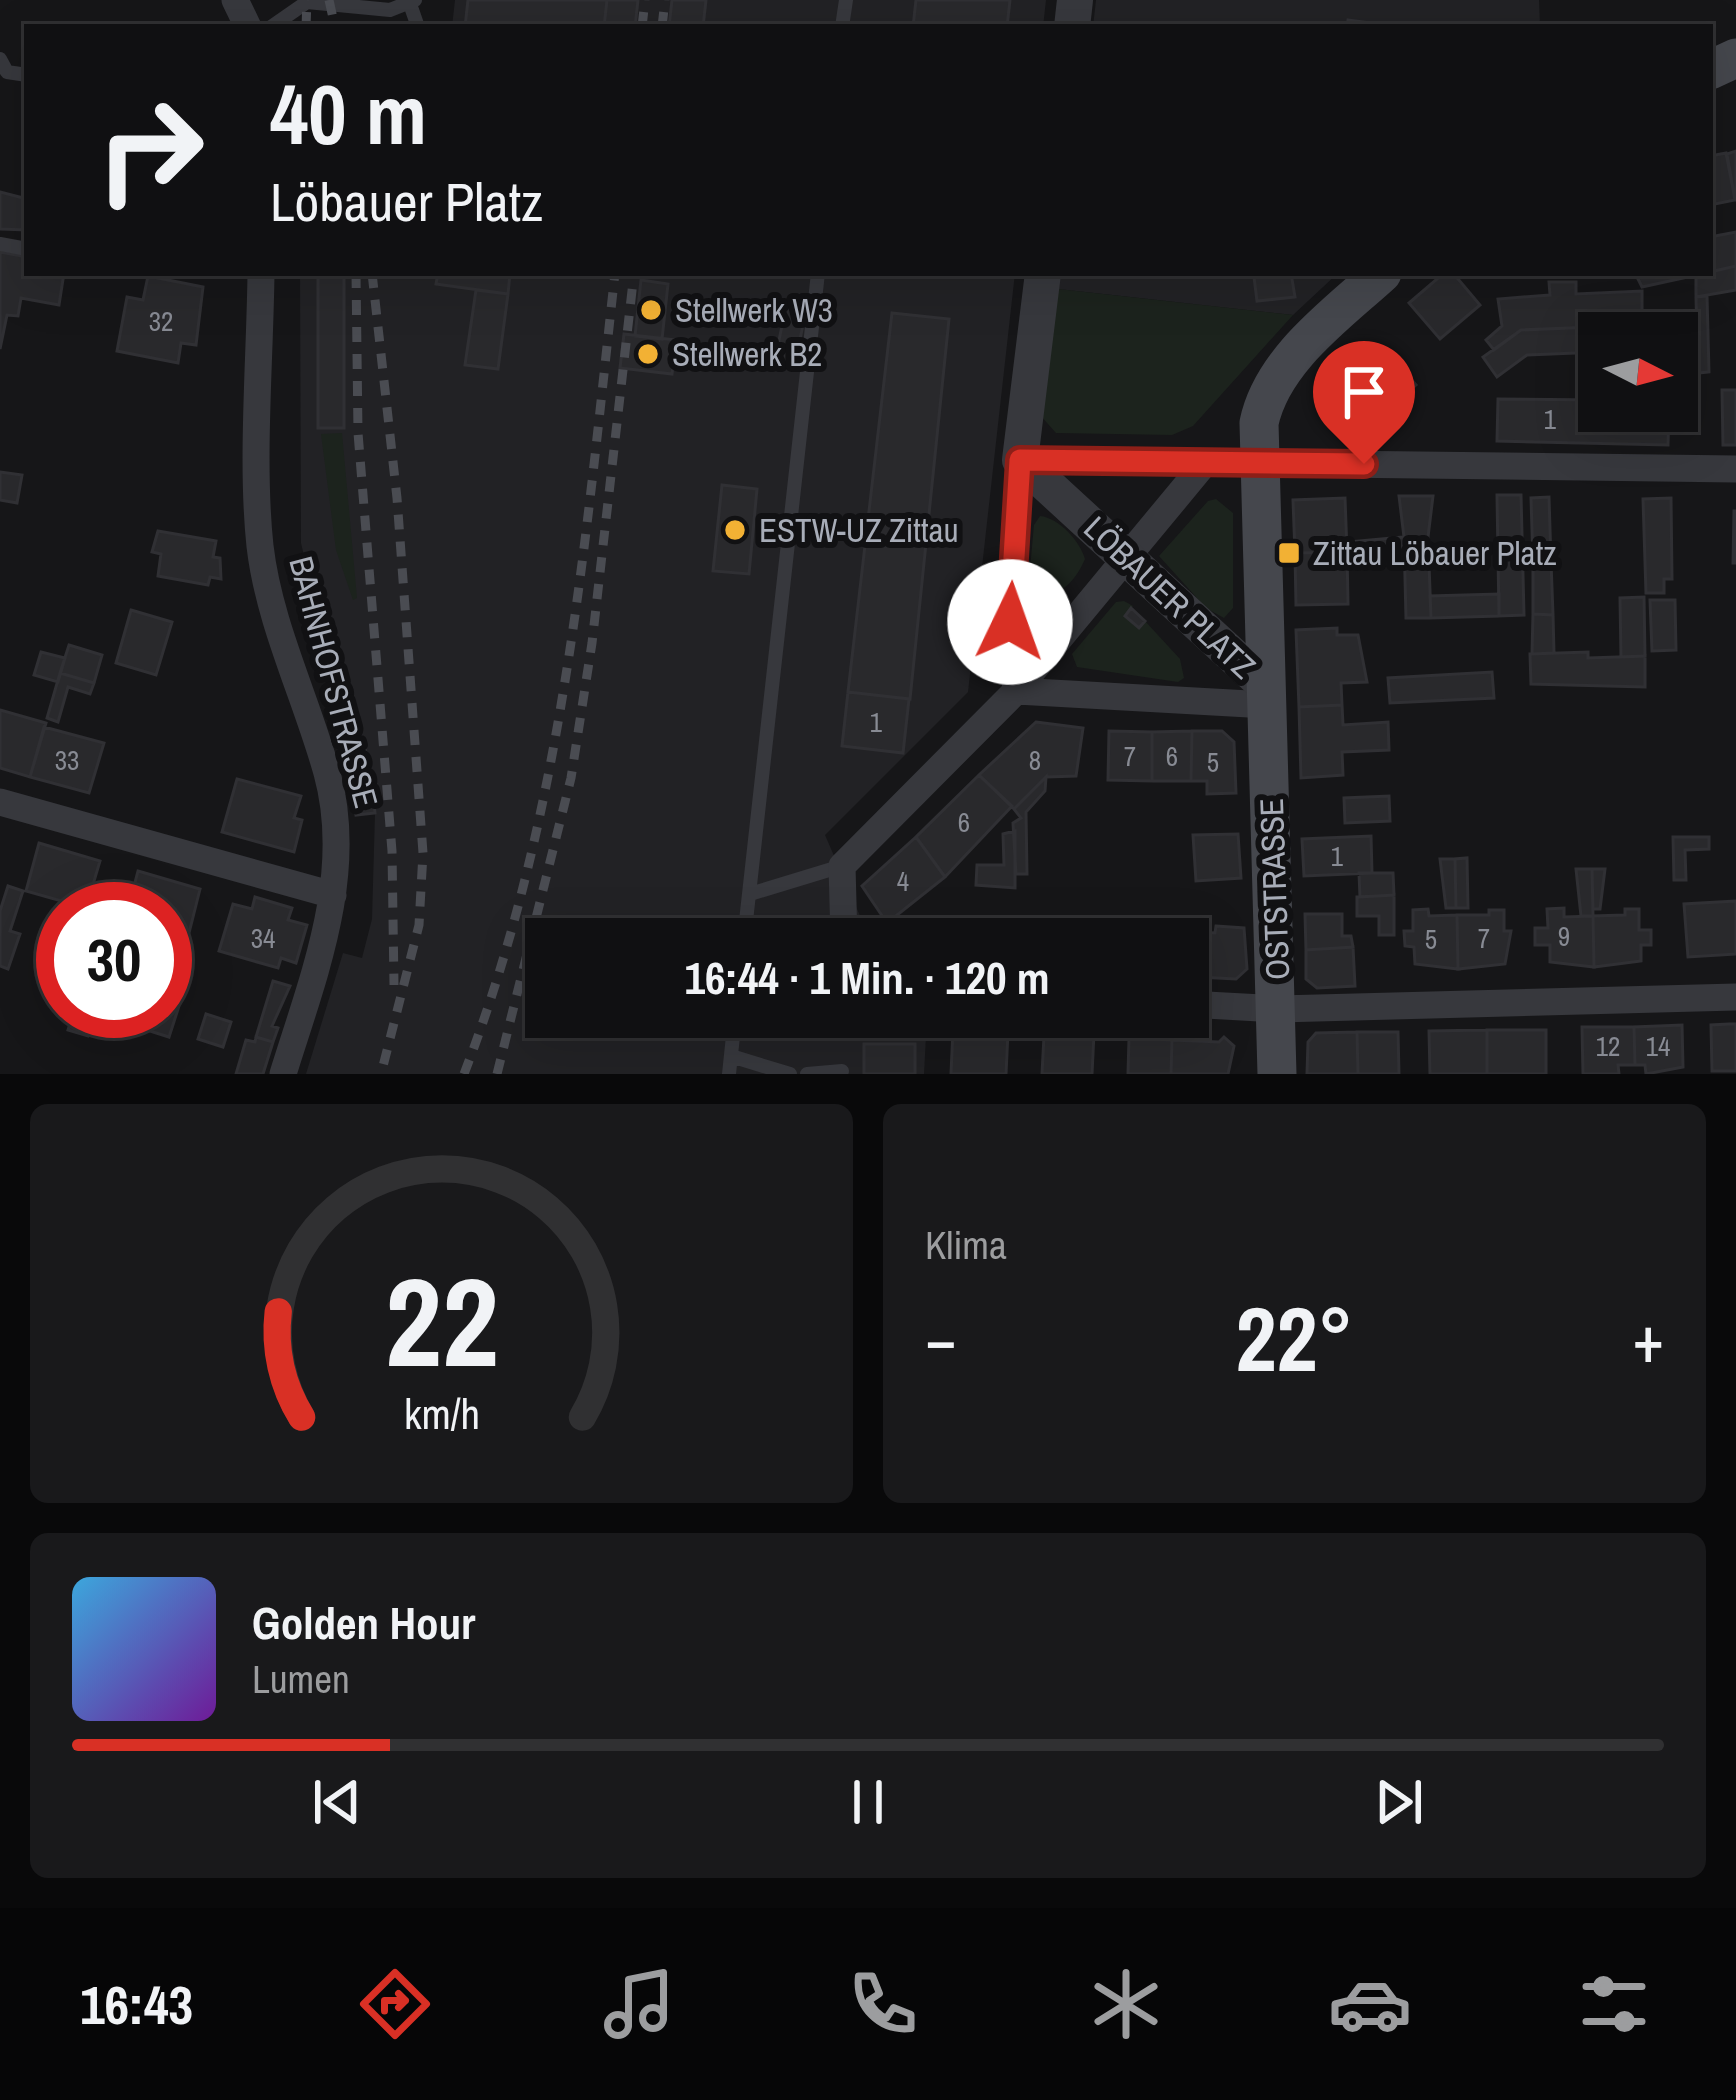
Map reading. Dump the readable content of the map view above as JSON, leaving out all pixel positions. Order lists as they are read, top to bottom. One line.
{"streets":{"main road":["LÖBAUER PLATZ","OSTSTRASSE"],"street":["BAHNHOFSTRASSE"]},"crossings":[["LÖBAUER PLATZ","OSTSTRASSE"]],"places":{"other":["Stellwerk W3","Stellwerk B2","ESTW-UZ Zittau"],"transit":["Zittau Löbauer Platz"]},"house_numbers":["32","1","1","7","6","33","8","5","6","1","4","9","34","7","5","12","14"],"north":"right","page":{"turn":["40 m","Löbauer Platz"],"limit":"30","trip":"16:44 · 1 Min. · 120 m","tile":"Klima","heat":["−","22°","+"],"song":["Golden Hour","Lumen"],"tabs":"16:43","gauge":["22","km/h"]}}
